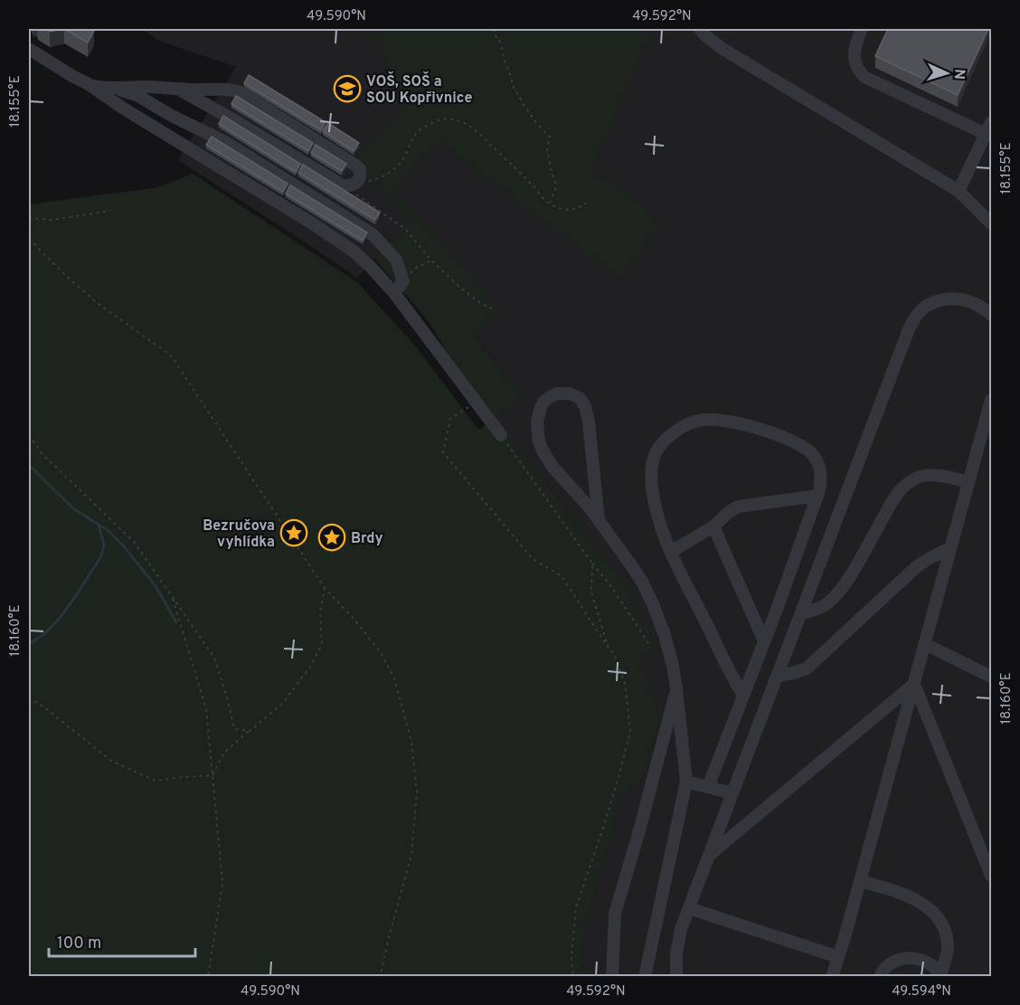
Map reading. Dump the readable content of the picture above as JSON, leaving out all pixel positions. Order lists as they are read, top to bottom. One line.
{"places":{"school or university":["VOŠ, SOŠ a SOU Kopřivnice"],"place":["Bezručova vyhlídka","Brdy"]},"scale_bar":"100 m","north":"right","coordinates":["49.590°N","49.592°N","18.155°E","18.160°E","49.594°N"]}
